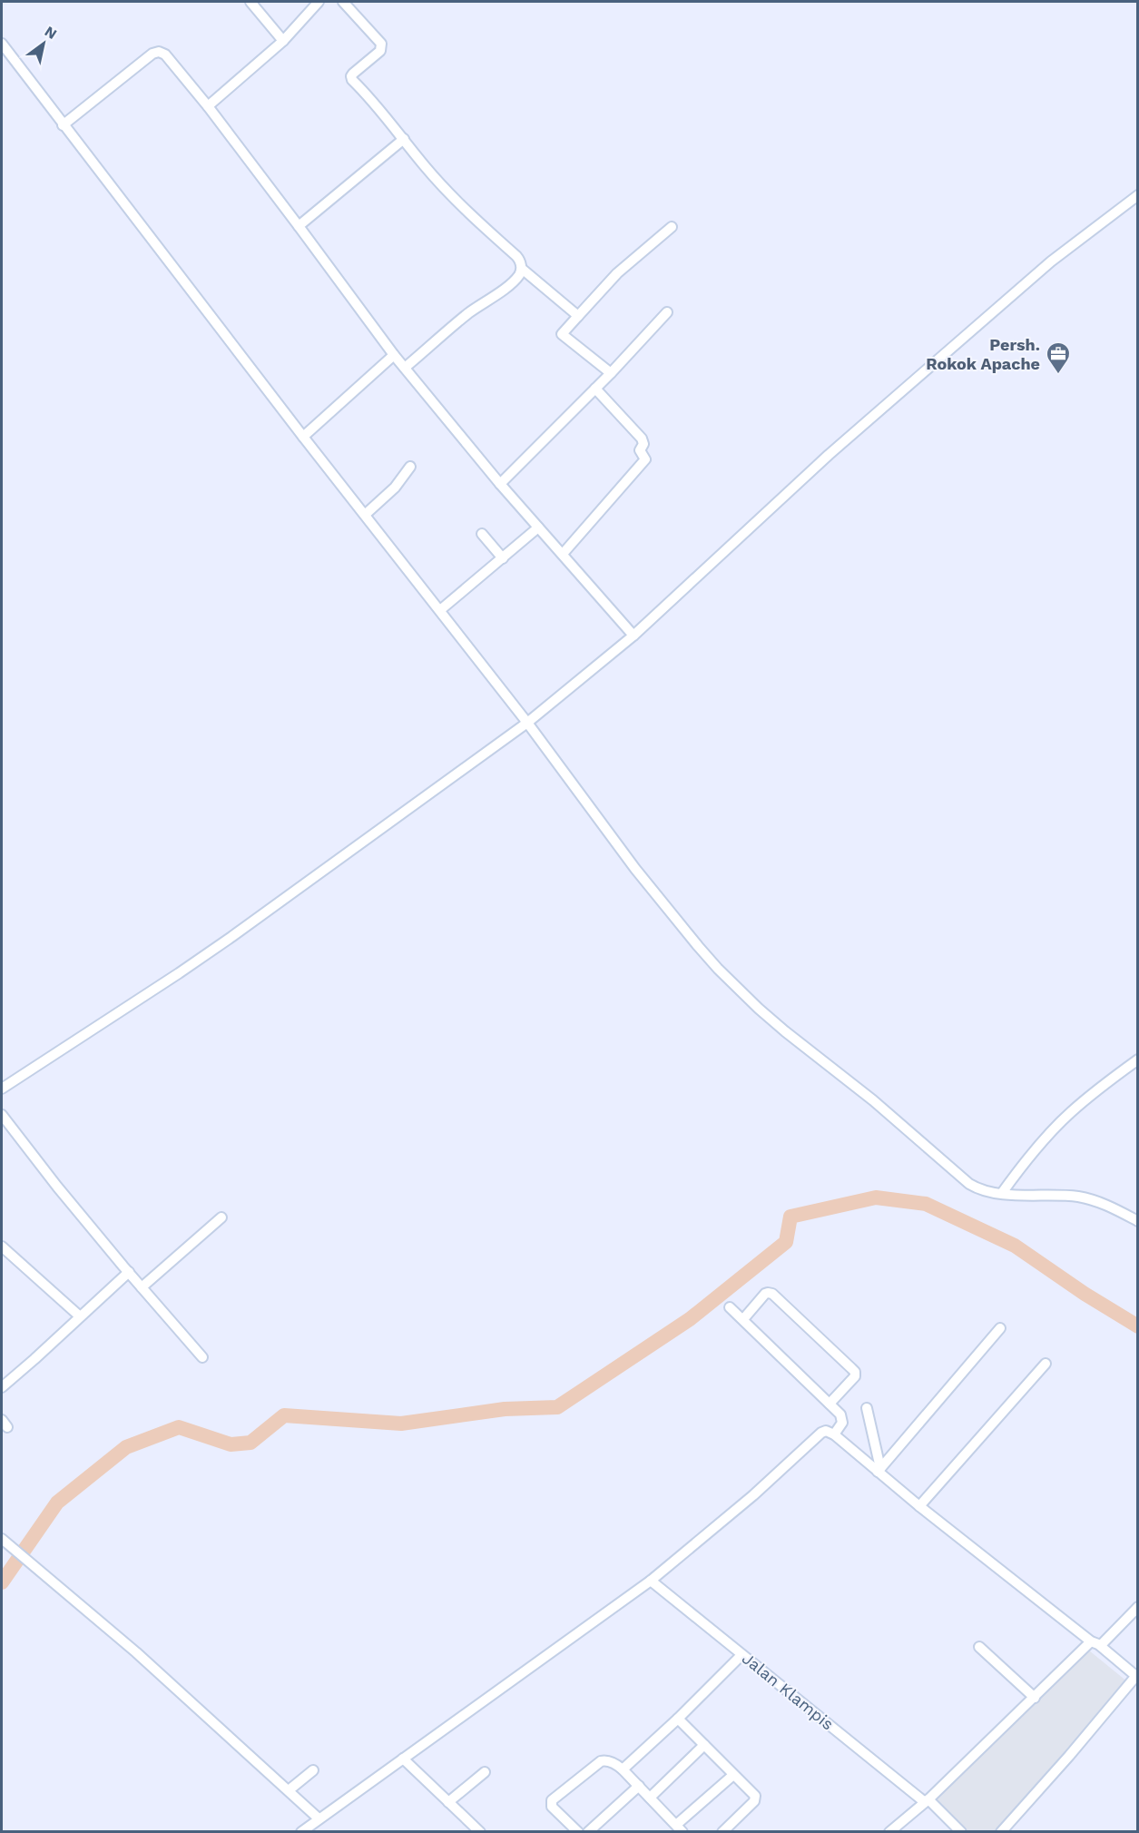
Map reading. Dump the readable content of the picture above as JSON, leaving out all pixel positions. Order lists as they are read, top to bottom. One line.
{"streets":{"street":["Jalan Klampis"]},"places":{"office":["Persh. Rokok Apache"]},"north":"top right"}
